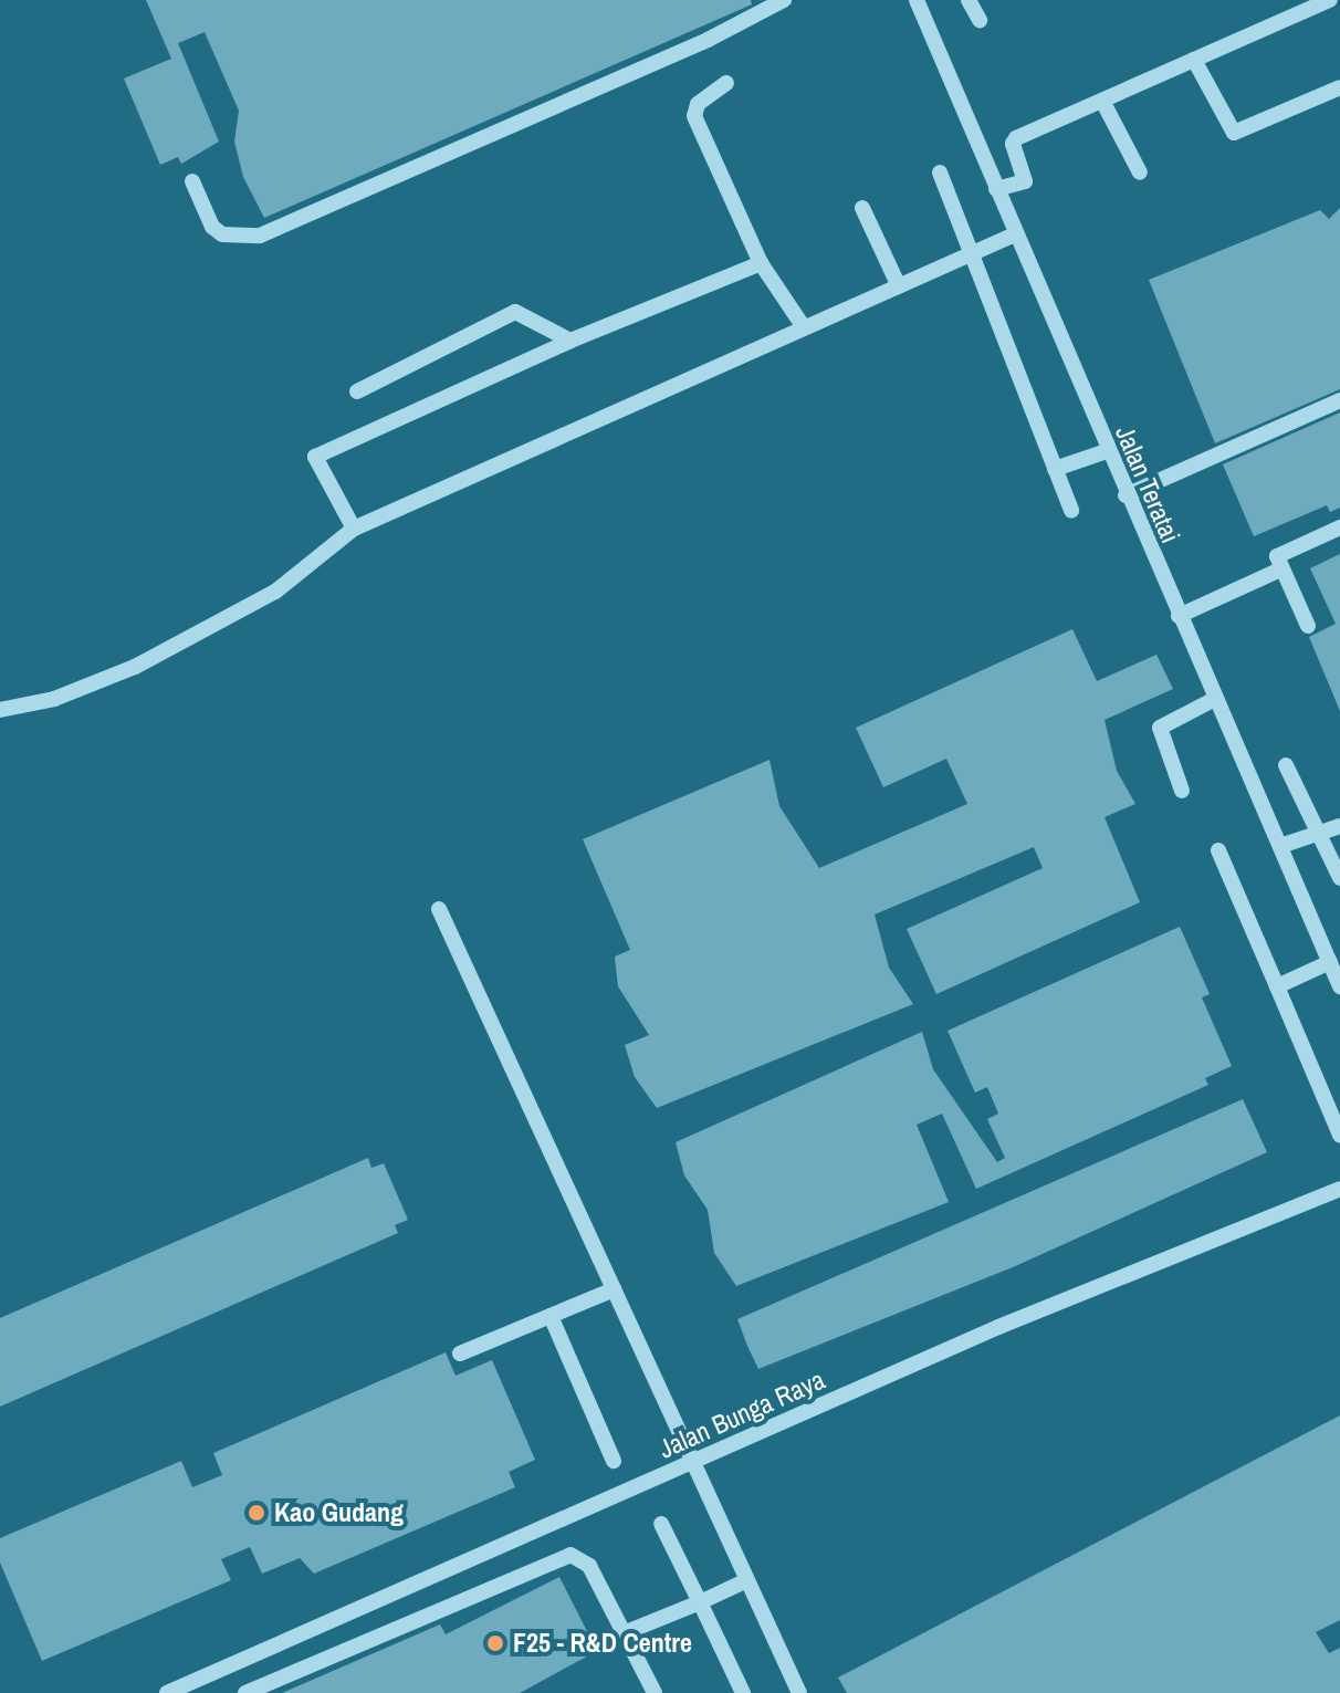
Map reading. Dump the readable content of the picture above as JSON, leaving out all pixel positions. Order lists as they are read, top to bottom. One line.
{"streets":{"street":["Jalan Teratai","Jalan Bunga Raya"]},"places":["Kao Gudang","F25 - R&D Centre"]}
